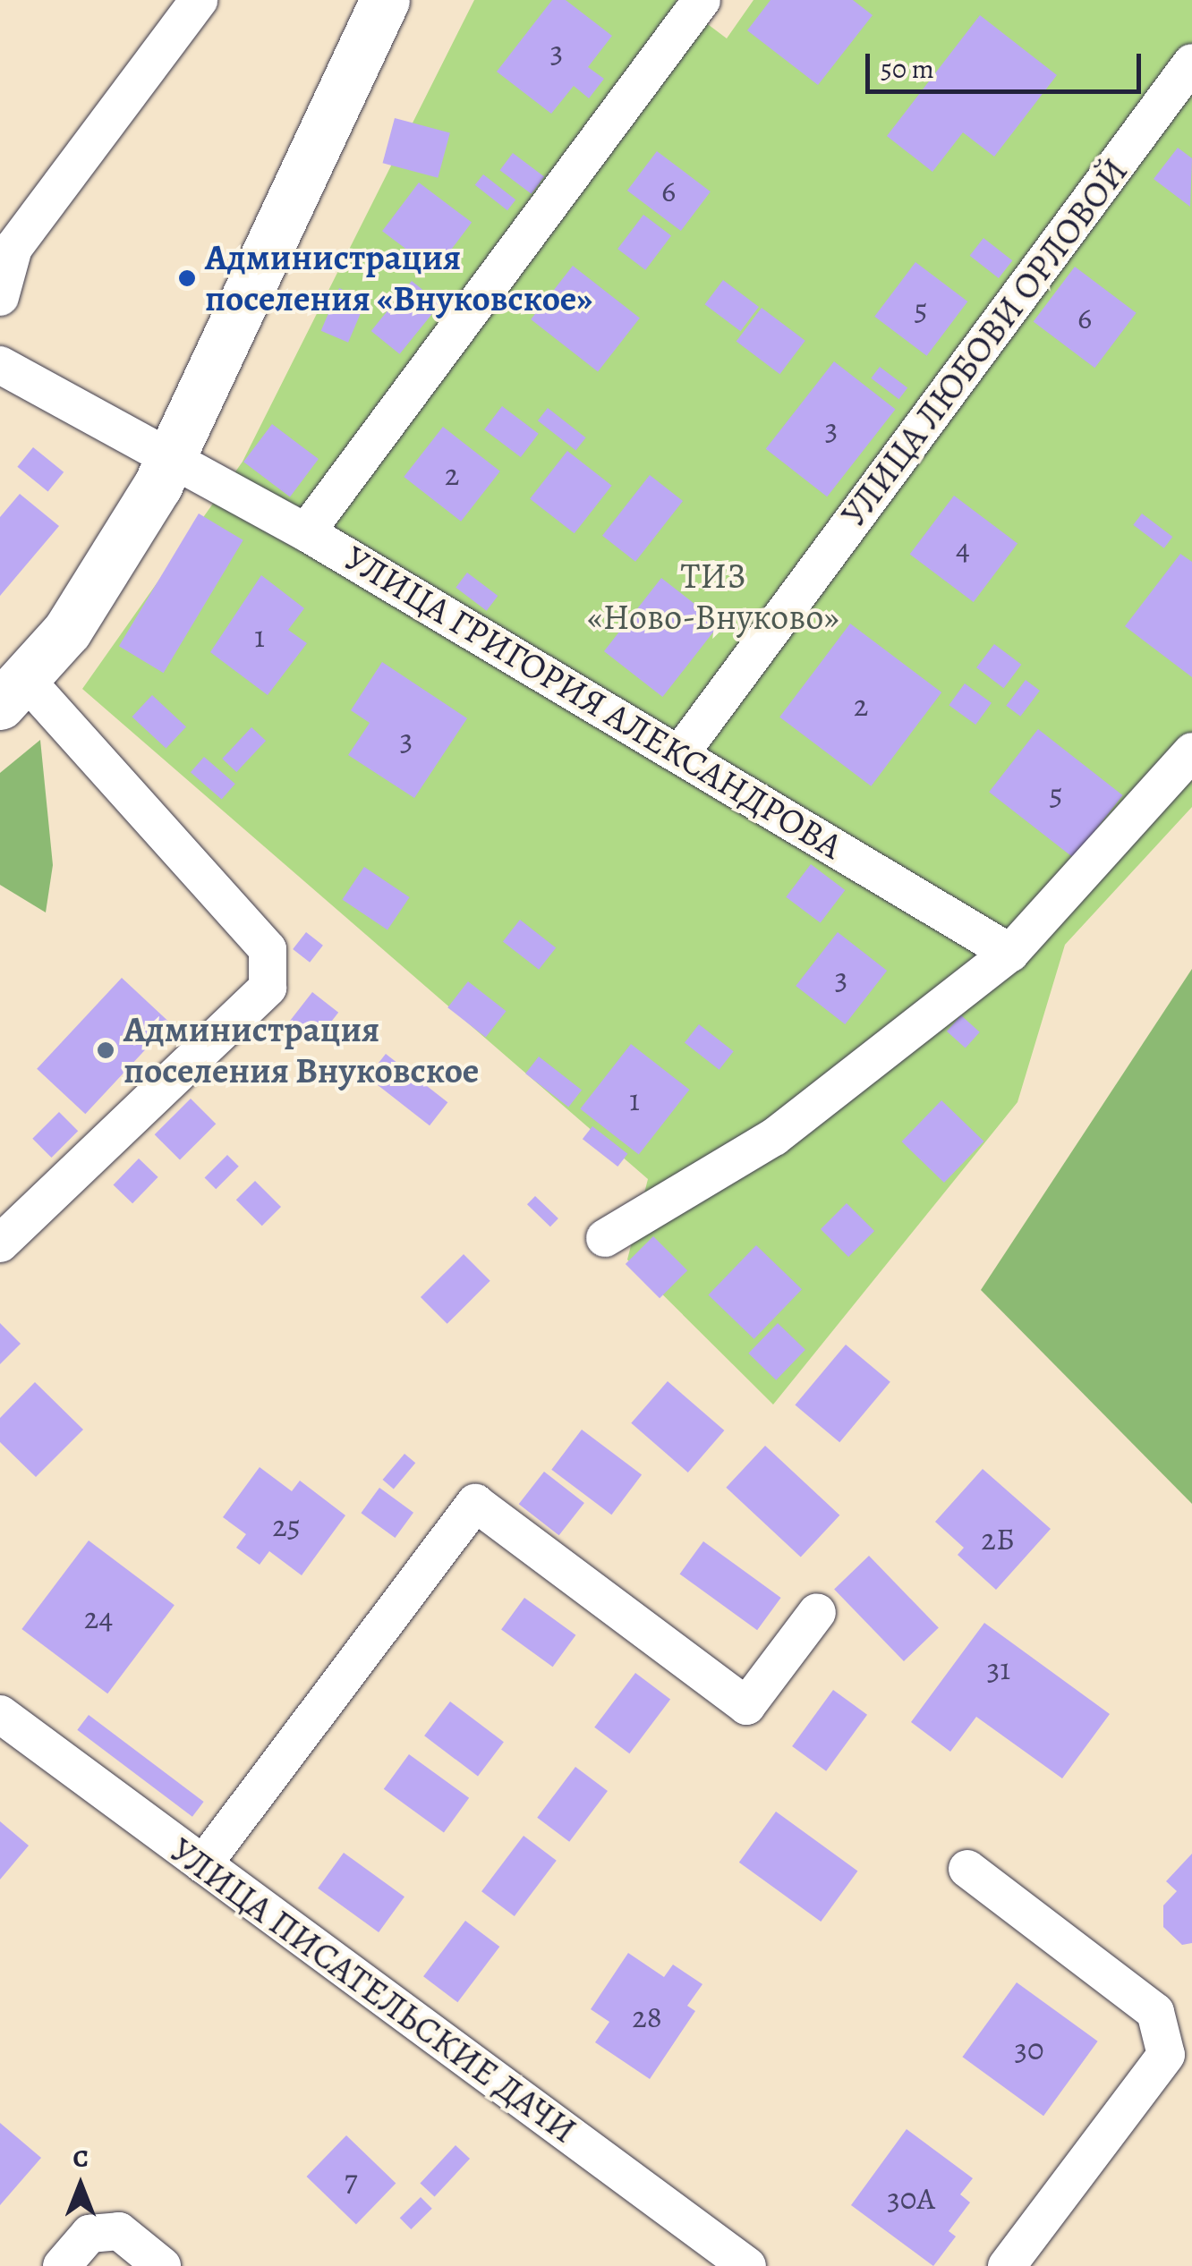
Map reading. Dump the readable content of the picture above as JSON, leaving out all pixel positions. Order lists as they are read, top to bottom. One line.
{"streets":{"street":["УЛИЦА ЛЮБОВИ ОРЛОВОЙ","УЛИЦА ГРИГОРИЯ АЛЕКСАНДРОВА","УЛИЦА ПИСАТЕЛЬСКИЕ ДАЧИ"]},"crossings":[["УЛИЦА ЛЮБОВИ ОРЛОВОЙ","УЛИЦА ГРИГОРИЯ АЛЕКСАНДРОВА"]],"parks":["ТИЗ «Ново-Внуково»"],"places":["Администрация поселения «Внуковское»","Администрация поселения Внуковское"],"house_numbers":["3","6","5","6","3","2","4","1","2","3","5","3","1","25","2Б","24","31","28","30","7","30А"],"scale_bar":"50 m","north":"top"}
